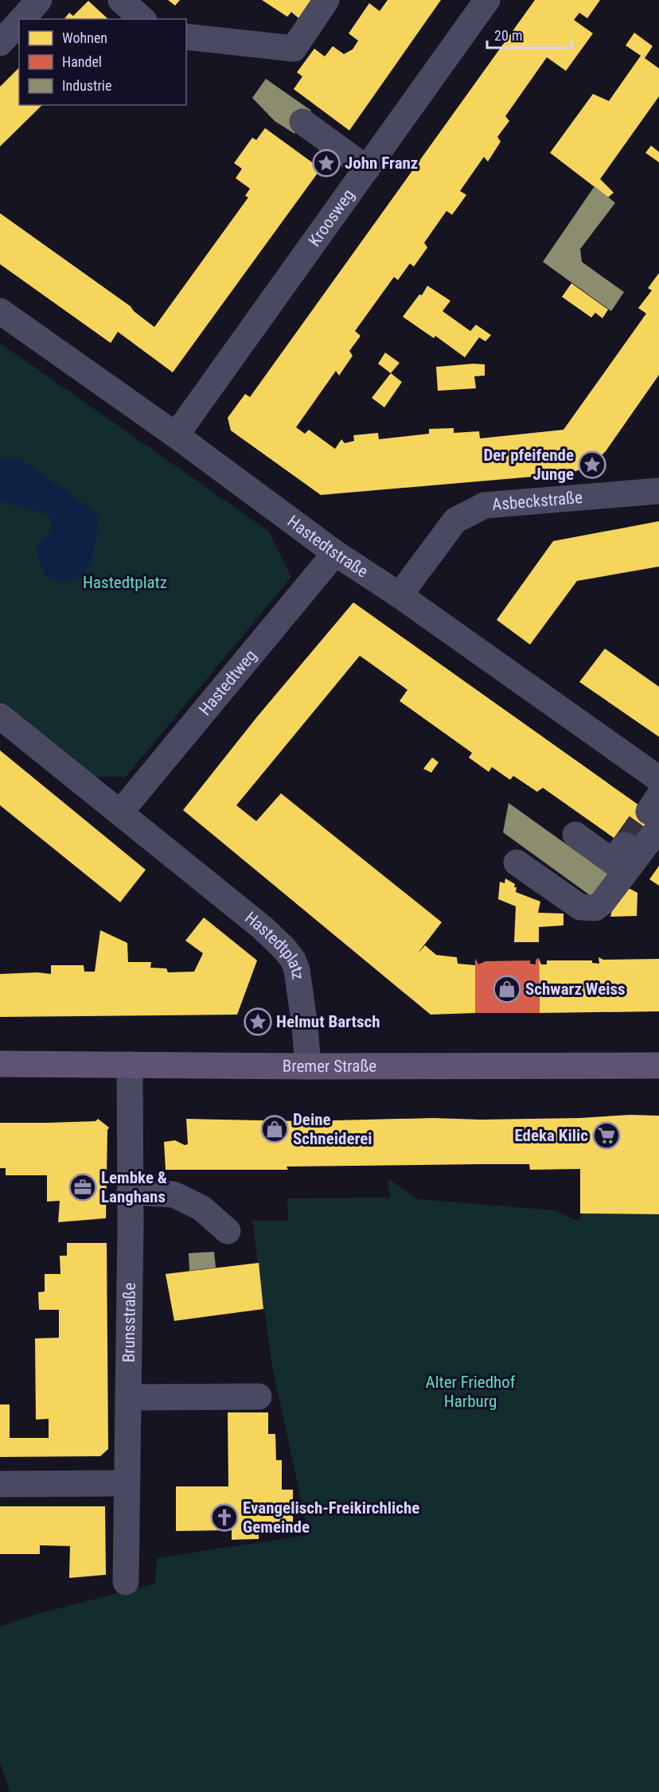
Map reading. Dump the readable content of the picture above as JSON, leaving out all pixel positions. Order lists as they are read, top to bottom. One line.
{"streets":{"main road":["Bremer Straße"],"street":["Kroosweg","Asbeckstraße","Hastedtstraße","Hastedtweg","Hastedtplatz","Brunsstraße"]},"crossings":[["Kroosweg","Hastedtstraße"],["Asbeckstraße","Hastedtstraße"],["Hastedtstraße","Hastedtweg"],["Hastedtweg","Hastedtplatz"],["Hastedtplatz","Bremer Straße"],["Bremer Straße","Brunsstraße"]],"parks":["Hastedtplatz","Alter Friedhof Harburg"],"places":{"place":["John Franz","Der pfeifende Junge","Helmut Bartsch"],"shop":["Schwarz Weiss","Deine Schneiderei"],"supermarket":["Edeka Kilic"],"office":["Lembke & Langhans"],"church":["Evangelisch-Freikirchliche Gemeinde"]},"legend":["Wohnen","Handel","Industrie"],"scale_bar":"20 m"}
